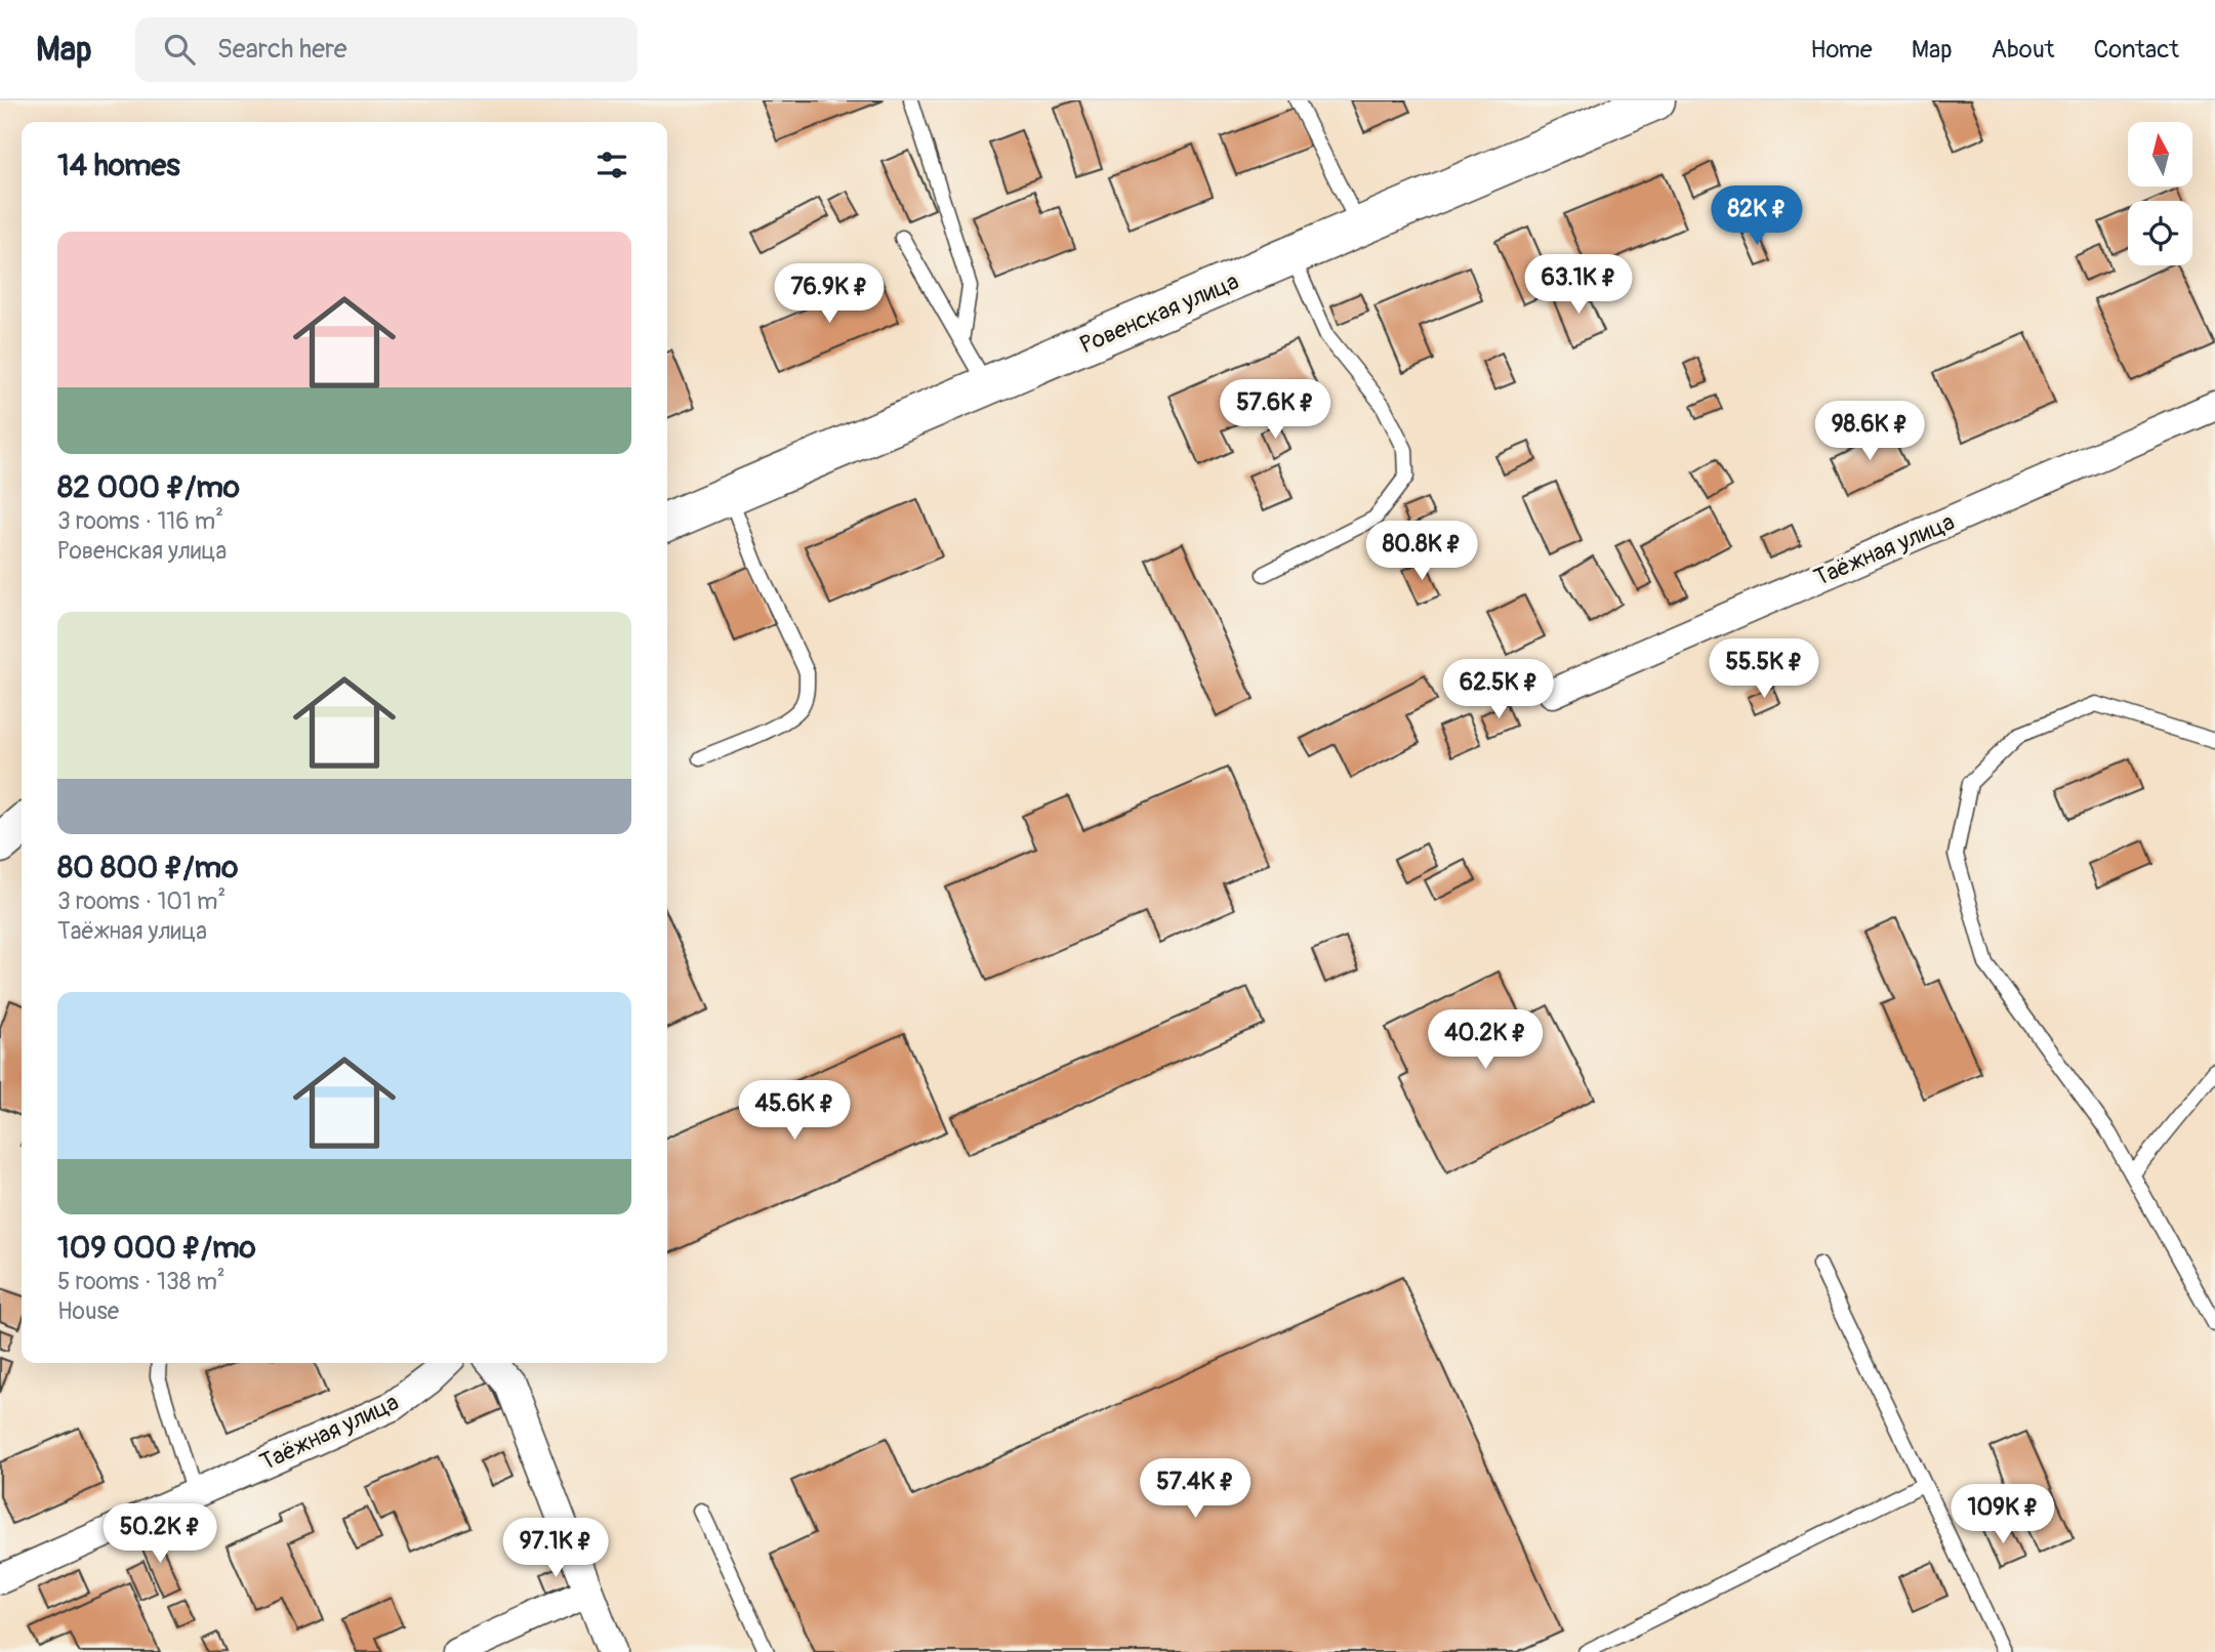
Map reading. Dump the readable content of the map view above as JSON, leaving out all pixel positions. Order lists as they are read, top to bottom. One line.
{"streets":{"main road":["Ровенская улица"],"street":["Таёжная улица"]},"north":"top","page":{"header":"Map","search":"Search here","nav":["Home","Map","About","Contact"],"heading":"14 homes","price":["82K ₽","63.1K ₽","76.9K ₽","57.6K ₽","98.6K ₽","80.8K ₽","55.5K ₽","62.5K ₽","40.2K ₽","45.6K ₽","57.4K ₽","109K ₽","50.2K ₽","97.1K ₽"],"list":[{"name":"82 000 ₽/mo","note":"3 rooms · 116 m² · Ровенская улица"},{"name":"80 800 ₽/mo","note":"3 rooms · 101 m² · Таёжная улица"},{"name":"109 000 ₽/mo","note":"5 rooms · 138 m² · House"}]}}
